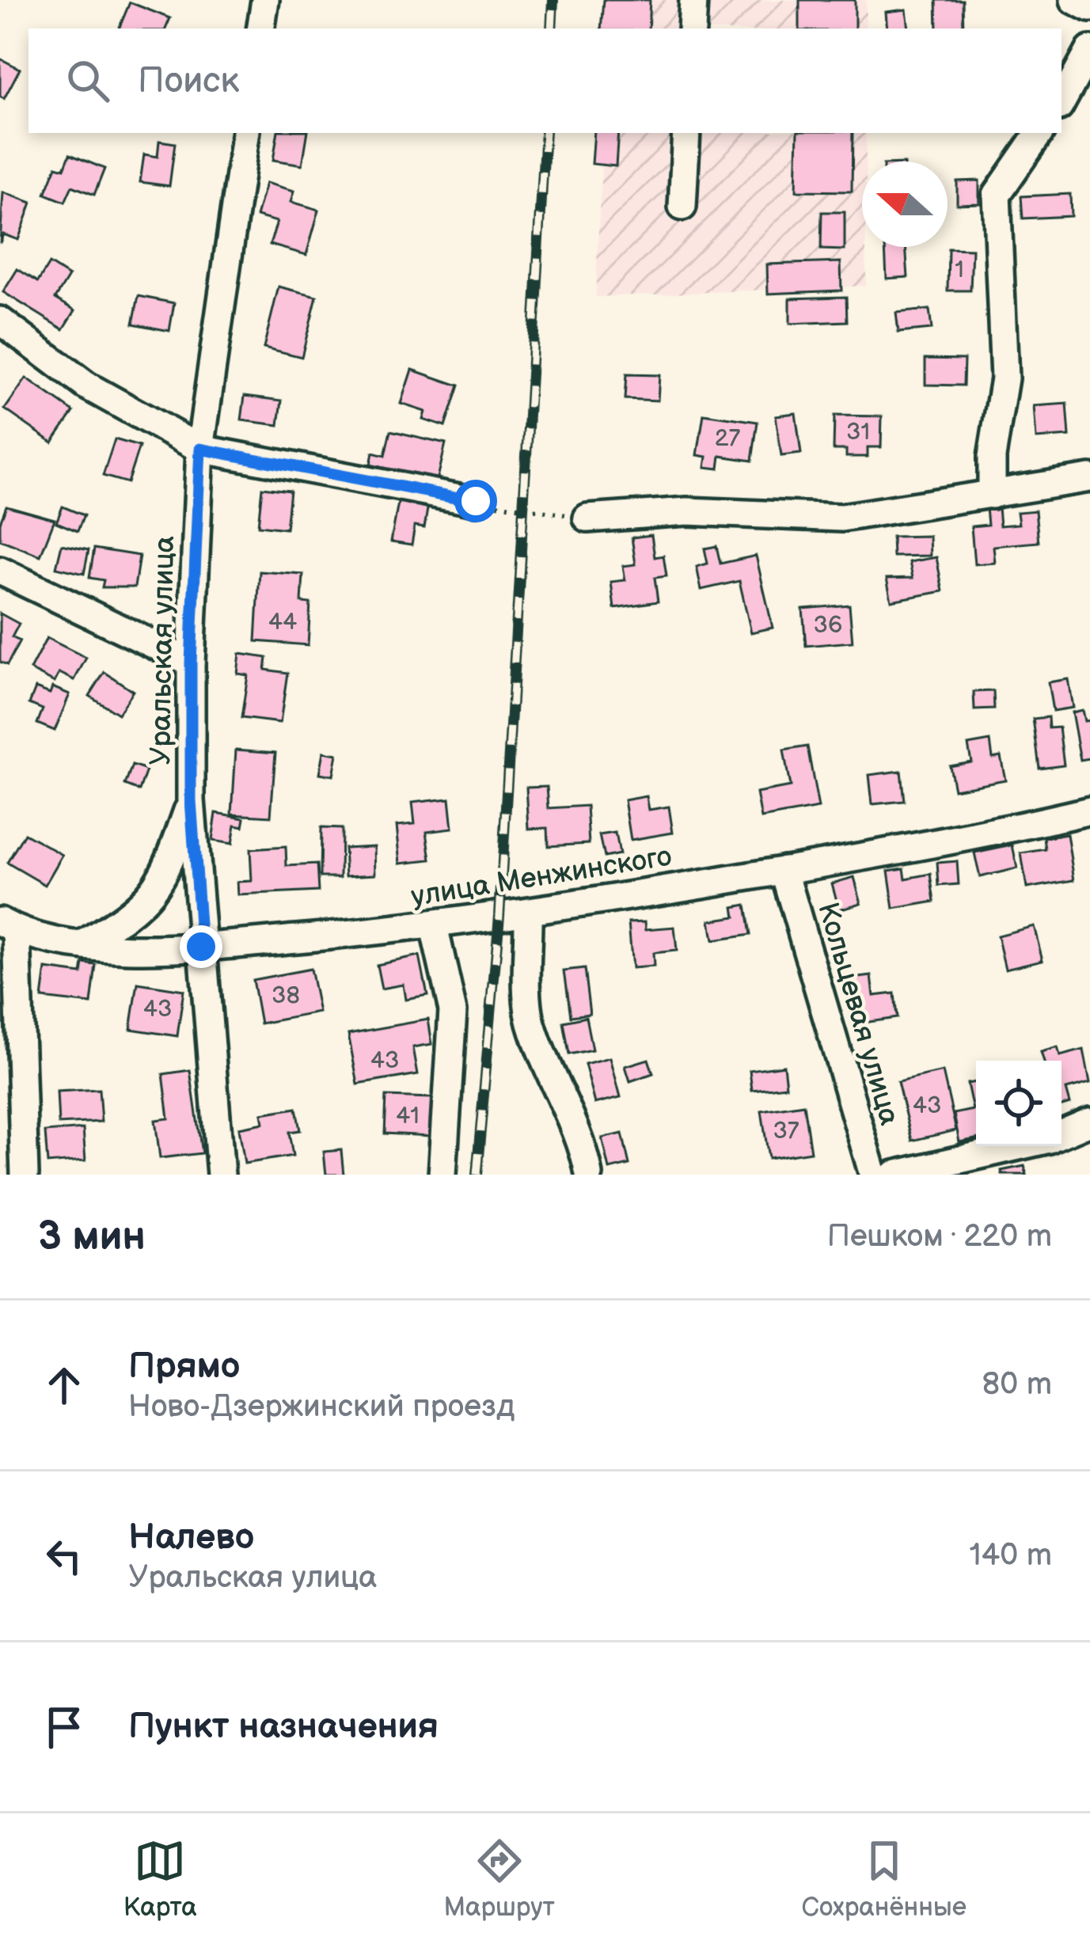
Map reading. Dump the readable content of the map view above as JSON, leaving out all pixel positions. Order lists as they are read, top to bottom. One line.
{"streets":{"street":["Уральская улица","улица Менжинского","Кольцевая улица"]},"crossings":[["Уральская улица","улица Менжинского"],["улица Менжинского","Кольцевая улица"]],"house_numbers":["1","31","27","44","36","38","43","43","43","41","37"],"north":"left","page":{"search":"Поиск","heading":["3 мин","Пешком · 220 m"],"list":[["Прямо","Ново-Дзержинский проезд","80 m"],["Налево","Уральская улица","140 m"],"Пункт назначения"],"nav":["Карта","Маршрут","Сохранённые"]}}
